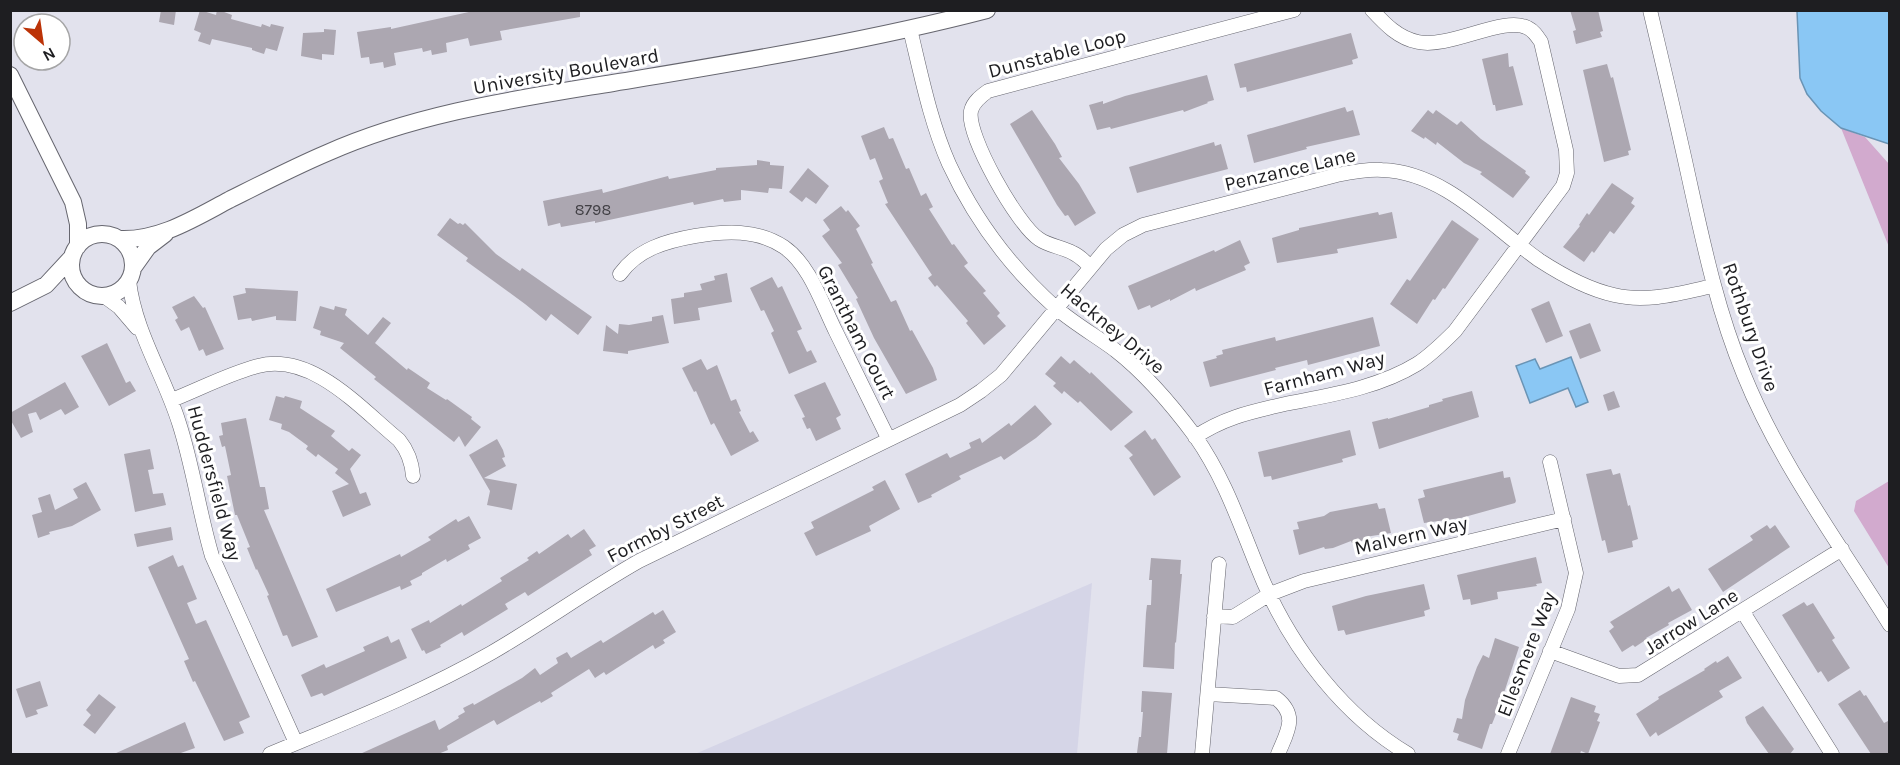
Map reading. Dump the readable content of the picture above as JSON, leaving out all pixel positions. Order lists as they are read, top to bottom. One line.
{"streets":{"street":["Dunstable Loop","University Boulevard","Penzance Lane","Rothbury Drive","Hackney Drive","Grantham Court","Farnham Way","Huddersfield Way","Formby Street","Malvern Way","Jarrow Lane","Ellesmere Way"]},"crossings":[["Dunstable Loop","Penzance Lane"],["University Boulevard","Hackney Drive"],["University Boulevard","Huddersfield Way"],["Penzance Lane","Rothbury Drive"],["Penzance Lane","Hackney Drive"],["Penzance Lane","Farnham Way"],["Penzance Lane","Formby Street"],["Rothbury Drive","Jarrow Lane"],["Hackney Drive","Farnham Way"],["Hackney Drive","Formby Street"],["Hackney Drive","Malvern Way"],["Grantham Court","Formby Street"],["Huddersfield Way","Formby Street"],["Malvern Way","Ellesmere Way"],["Jarrow Lane","Ellesmere Way"]],"house_numbers":["8798"],"north":"bottom right"}
